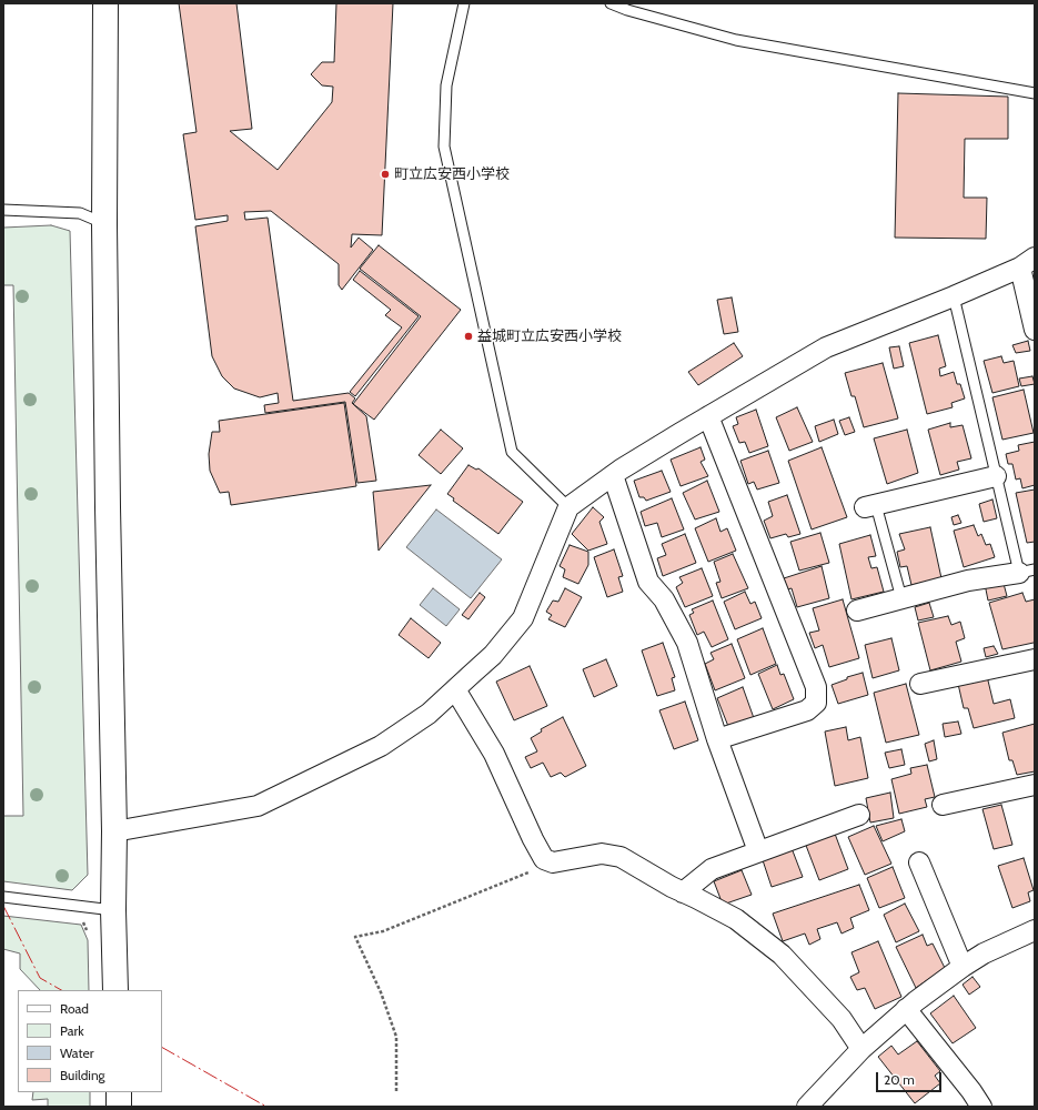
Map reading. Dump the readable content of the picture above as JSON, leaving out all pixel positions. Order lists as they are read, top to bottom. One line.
{"places":["町立広安西小学校","益城町立広安西小学校"],"legend":["Road","Park","Water","Building"],"scale_bar":"20 m"}
